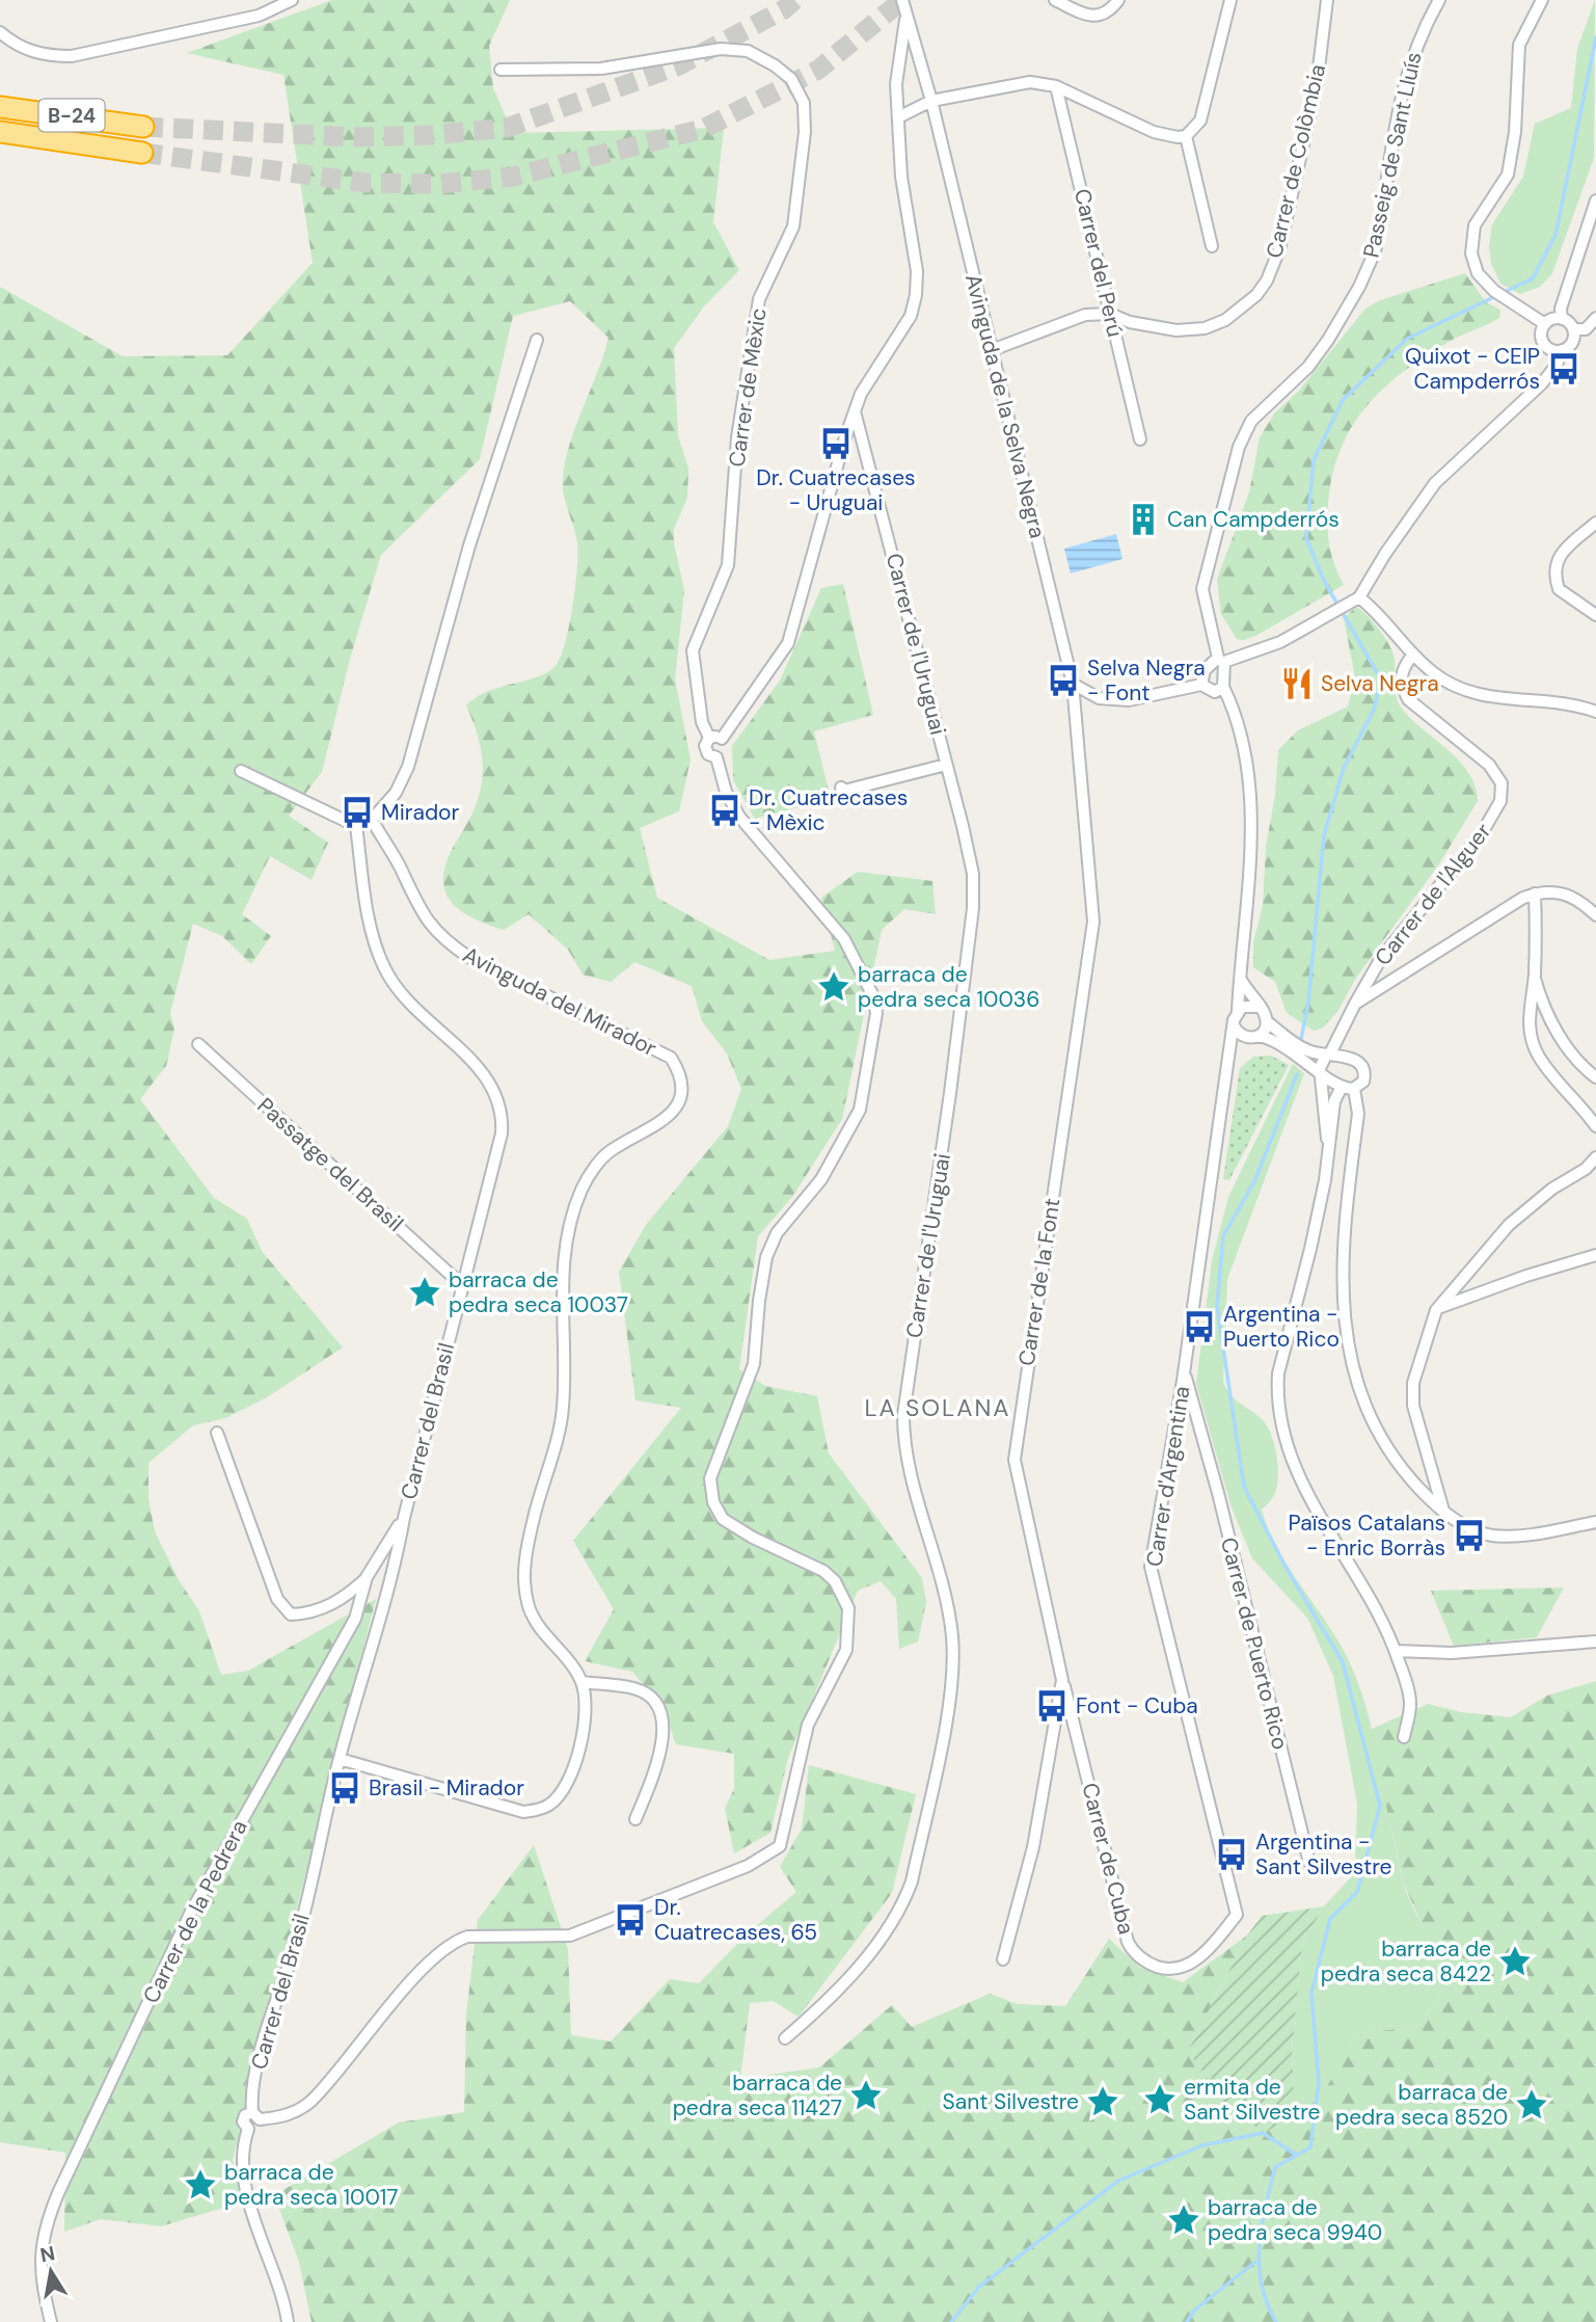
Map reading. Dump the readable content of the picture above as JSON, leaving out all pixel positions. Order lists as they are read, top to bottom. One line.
{"streets":{"highway":["B-24"],"street":["Passeig de Sant Lluís","Carrer de Colòmbia","Carrer del Perú","Carrer de Mèxic","Avinguda de la Selva Negra","Carrer de l'Uruguai","Carrer de l'Alguer","Avinguda del Mirador","Passatge del Brasil","Carrer de la Font","Carrer del Brasil","Carrer d'Argentina","Carrer de Puerto Rico","Carrer de Cuba","Carrer de la Pedrera"]},"crossings":[["Carrer de Colòmbia","Carrer del Perú"],["Carrer de Colòmbia","Avinguda de la Selva Negra"],["Avinguda de la Selva Negra","Carrer de la Font"],["Passatge del Brasil","Carrer del Brasil"],["Carrer de la Font","Carrer de Cuba"],["Carrer del Brasil","Carrer de la Pedrera"],["Carrer d'Argentina","Carrer de Puerto Rico"],["Carrer d'Argentina","Carrer de Cuba"]],"districts":["LA SOLANA"],"places":{"bus stop":["Quixot - CEIP Campderrós","Dr. Cuatrecases - Uruguai","Selva Negra - Font","Dr. Cuatrecases - Mèxic","Mirador","Argentina - Puerto Rico","Països Catalans - Enric Borràs","Font - Cuba","Brasil - Mirador","Argentina - Sant Silvestre","Dr. Cuatrecases, 65"],"building":["Can Campderrós"],"restaurant":["Selva Negra"],"place":["barraca de pedra seca 10036","barraca de pedra seca 10037","barraca de pedra seca 8422","barraca de pedra seca 11427","ermita de Sant Silvestre","Sant Silvestre","barraca de pedra seca 8520","barraca de pedra seca 10017","barraca de pedra seca 9940"]},"north":"top"}
